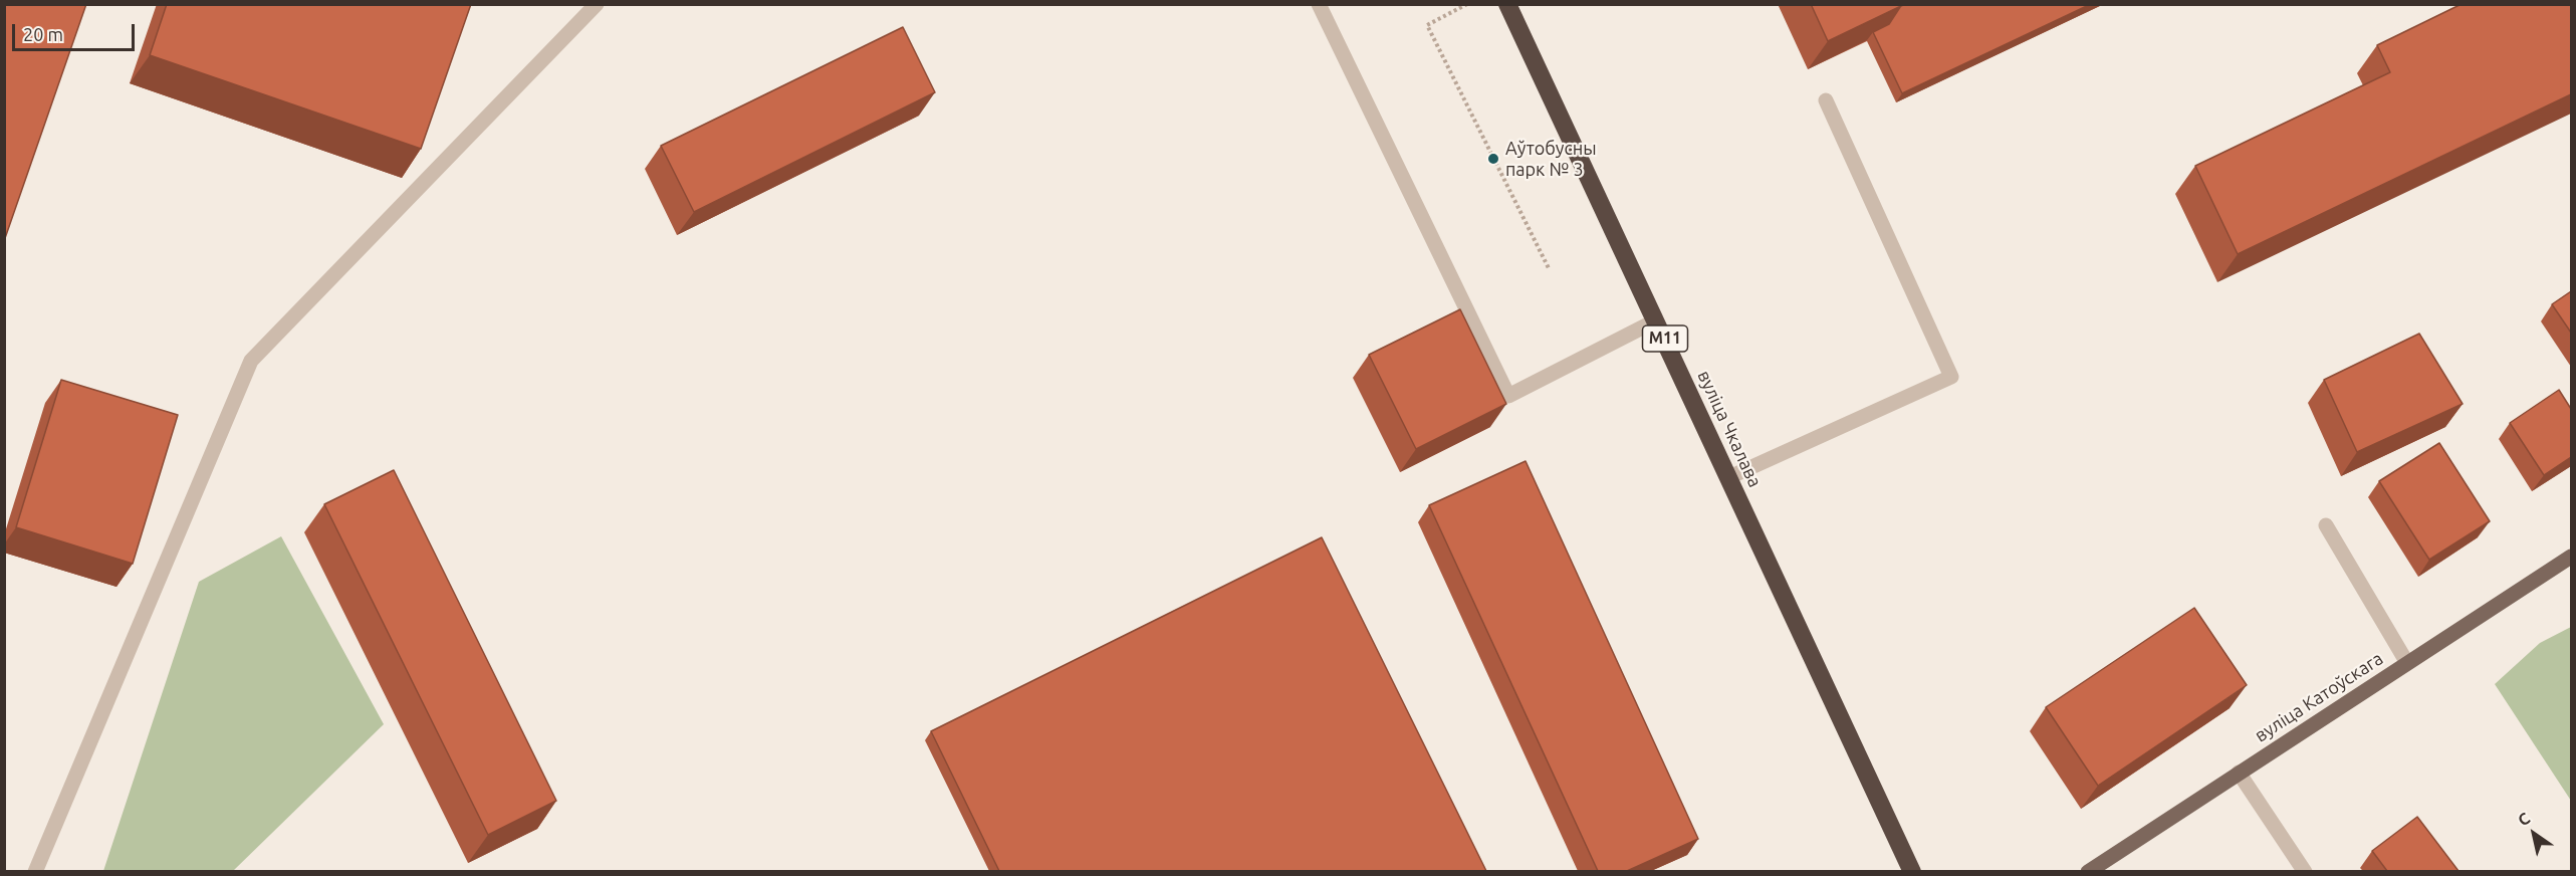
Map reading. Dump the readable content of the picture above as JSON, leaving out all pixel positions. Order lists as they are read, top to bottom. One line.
{"streets":{"highway":["М11","вуліца Чкалава"],"main road":["вуліца Катоўскага"]},"places":["Аўтобусны парк № 3"],"scale_bar":"20 m","north":"top left"}
